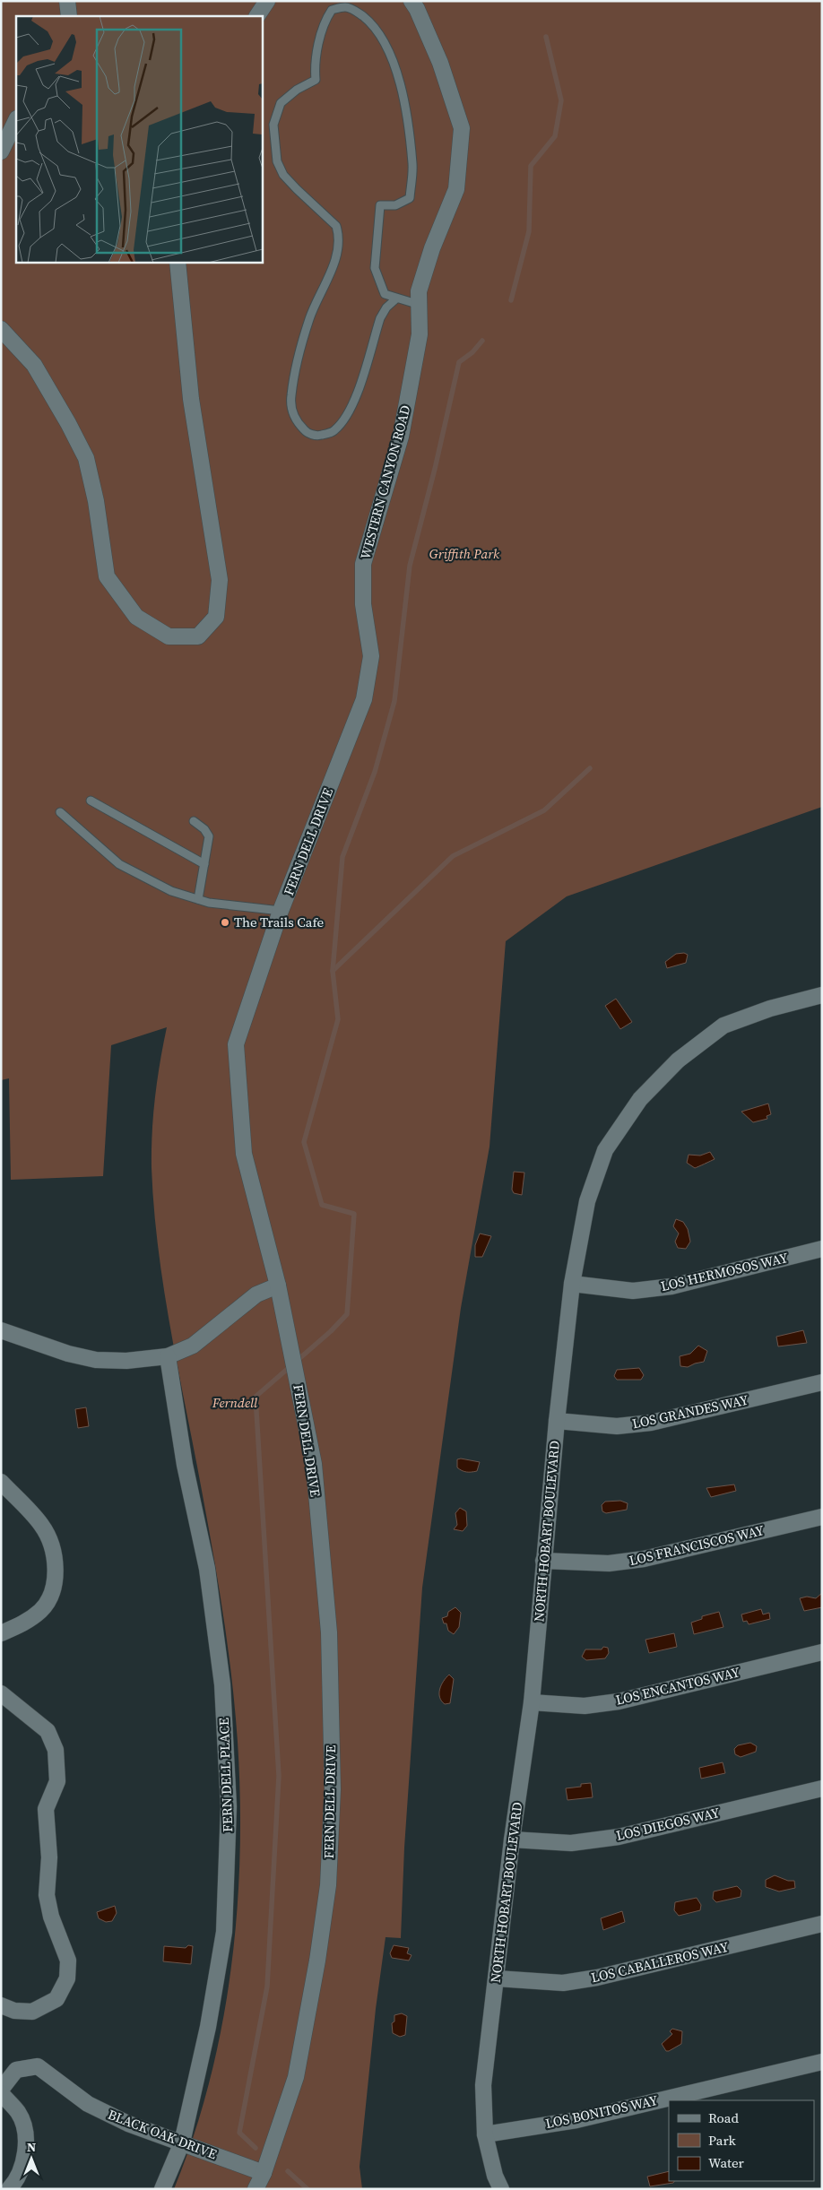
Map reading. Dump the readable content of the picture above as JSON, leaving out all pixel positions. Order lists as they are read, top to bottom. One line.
{"streets":{"street":["WESTERN CANYON ROAD","FERN DELL DRIVE","LOS HERMOSOS WAY","LOS GRANDES WAY","NORTH HOBART BOULEVARD","LOS FRANCISCOS WAY","LOS ENCANTOS WAY","FERN DELL PLACE","LOS DIEGOS WAY","LOS CABALLEROS WAY","LOS BONITOS WAY","BLACK OAK DRIVE"]},"crossings":[["WESTERN CANYON ROAD","FERN DELL DRIVE"],["FERN DELL DRIVE","BLACK OAK DRIVE"],["LOS HERMOSOS WAY","NORTH HOBART BOULEVARD"],["LOS GRANDES WAY","NORTH HOBART BOULEVARD"],["NORTH HOBART BOULEVARD","LOS FRANCISCOS WAY"],["NORTH HOBART BOULEVARD","LOS ENCANTOS WAY"],["NORTH HOBART BOULEVARD","LOS DIEGOS WAY"],["NORTH HOBART BOULEVARD","LOS CABALLEROS WAY"],["NORTH HOBART BOULEVARD","LOS BONITOS WAY"],["FERN DELL PLACE","BLACK OAK DRIVE"]],"parks":["Griffith Park","Ferndell"],"places":["The Trails Cafe"],"legend":["Road","Park","Water"],"north":"top"}
